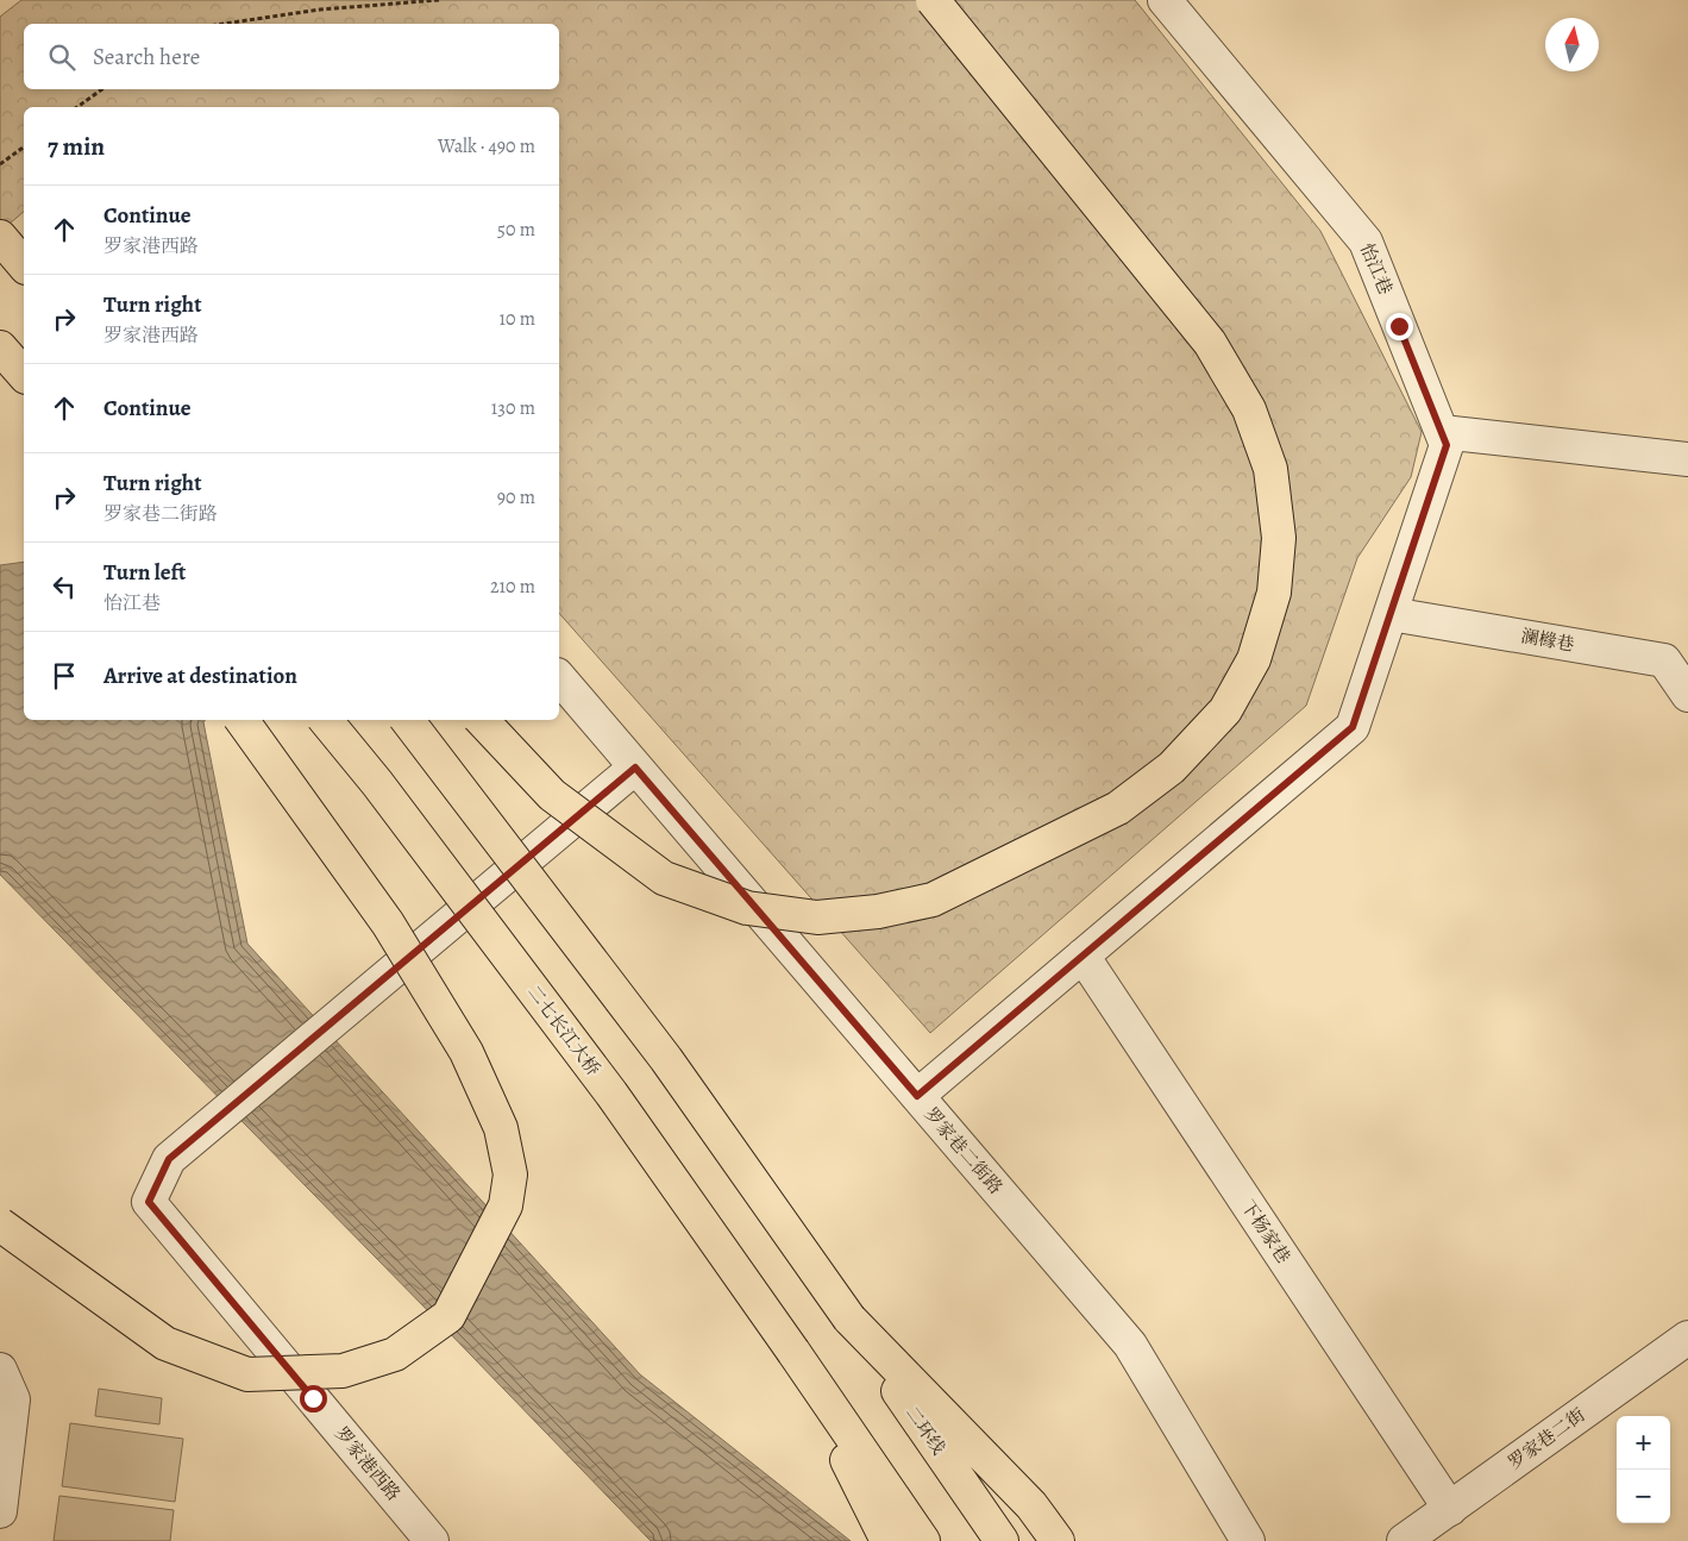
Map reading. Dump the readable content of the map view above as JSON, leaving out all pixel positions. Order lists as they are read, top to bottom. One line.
{"streets":{"highway":["二七长江大桥","二环线"],"street":["怡江巷","澜橼巷","罗家巷二街路","下杨家巷","罗家巷二街","罗家港西路"]},"crossings":[["怡江巷","澜橼巷"],["怡江巷","罗家巷二街路"],["怡江巷","下杨家巷"],["罗家巷二街路","罗家港西路"],["下杨家巷","罗家巷二街"]],"north":"top","page":{"search":"Search here","heading":["7 min","Walk · 490 m"],"list":[["Continue","罗家港西路","50 m"],["Turn right","罗家港西路","10 m"],["Continue","130 m"],["Turn right","罗家巷二街路","90 m"],["Turn left","怡江巷","210 m"],"Arrive at destination"],"map_buttons":["+","−"]}}
